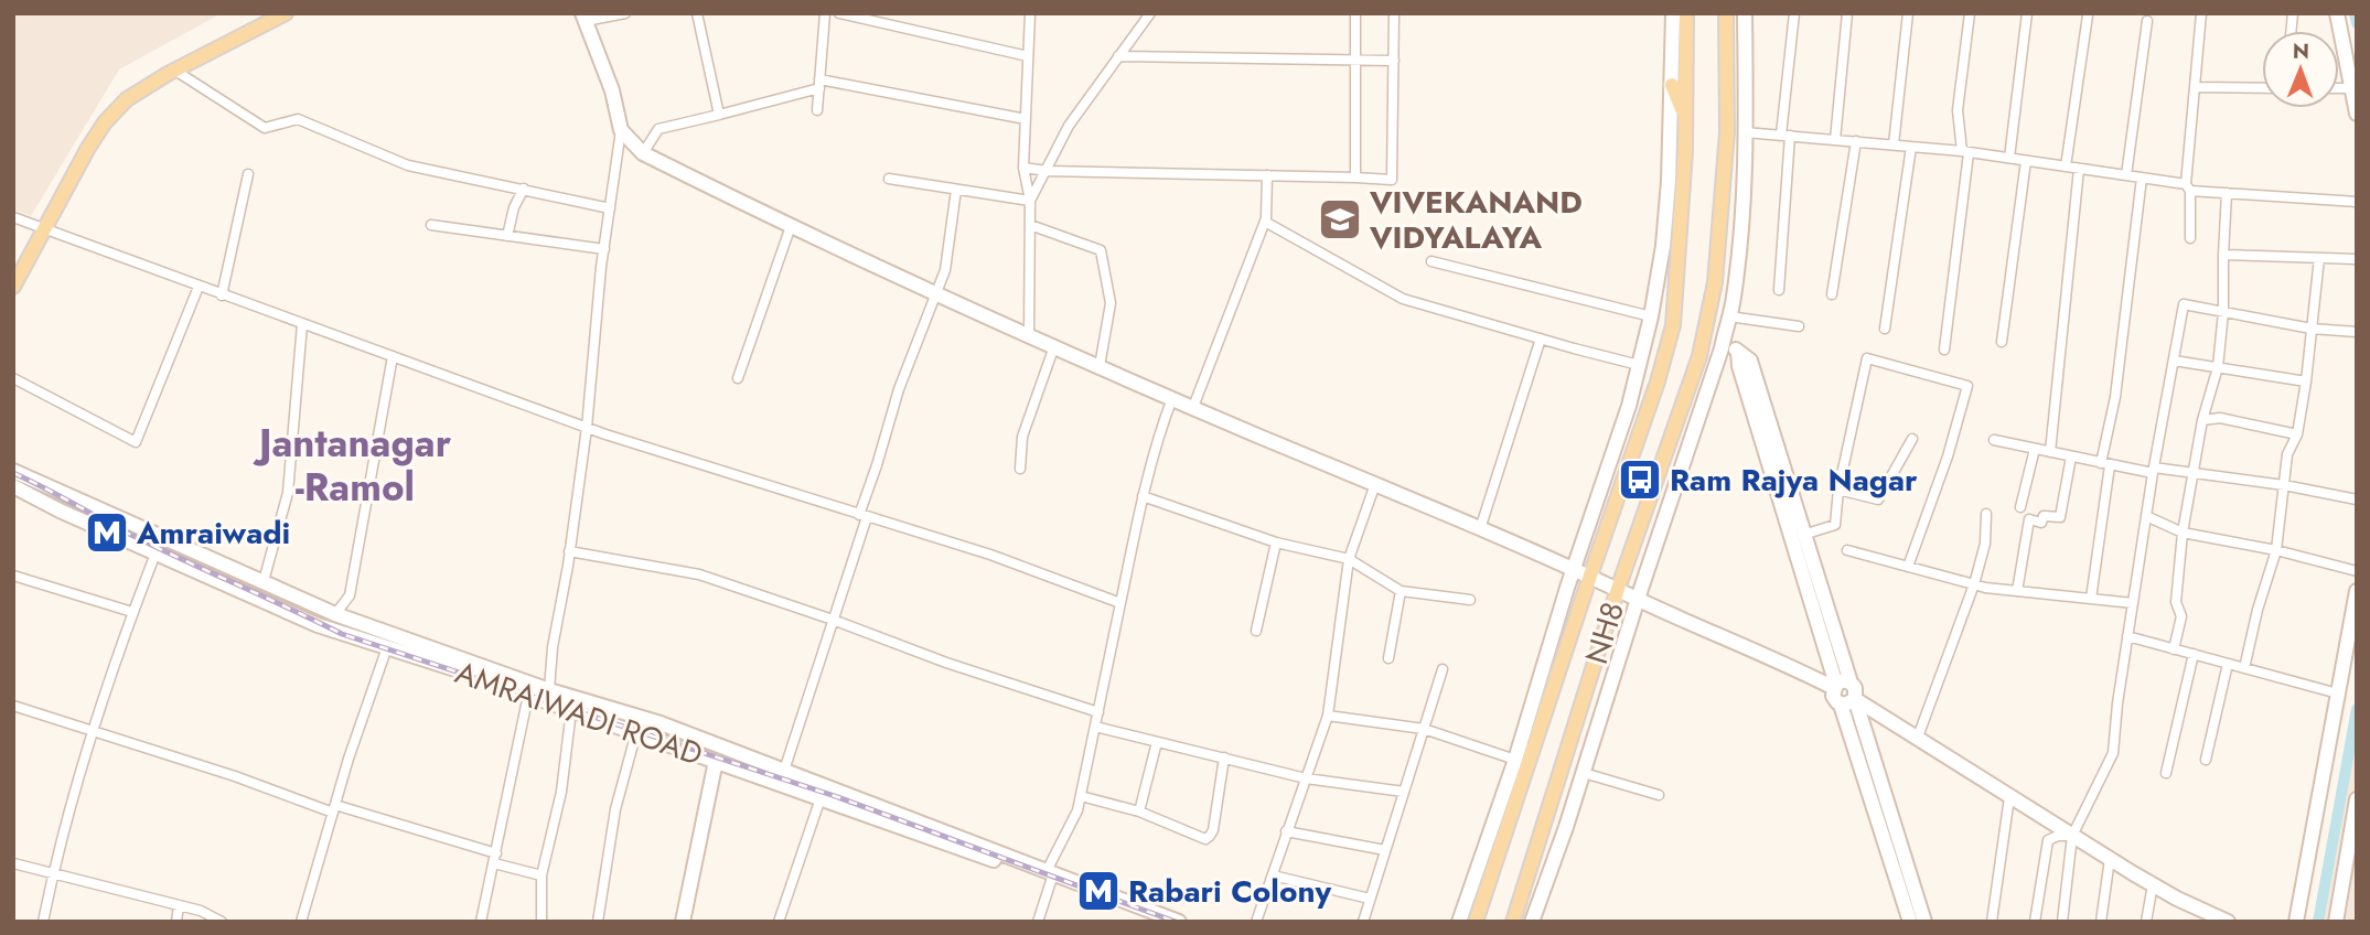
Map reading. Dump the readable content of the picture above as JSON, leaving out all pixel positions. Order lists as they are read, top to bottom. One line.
{"streets":{"main road":["NH8"],"street":["AMRAIWADI ROAD"]},"districts":["Jantanagar -Ramol"],"places":{"school or university":["VIVEKANAND VIDYALAYA"],"bus stop":["Ram Rajya Nagar"],"metro station":["Amraiwadi","Rabari Colony"]},"north":"top"}
